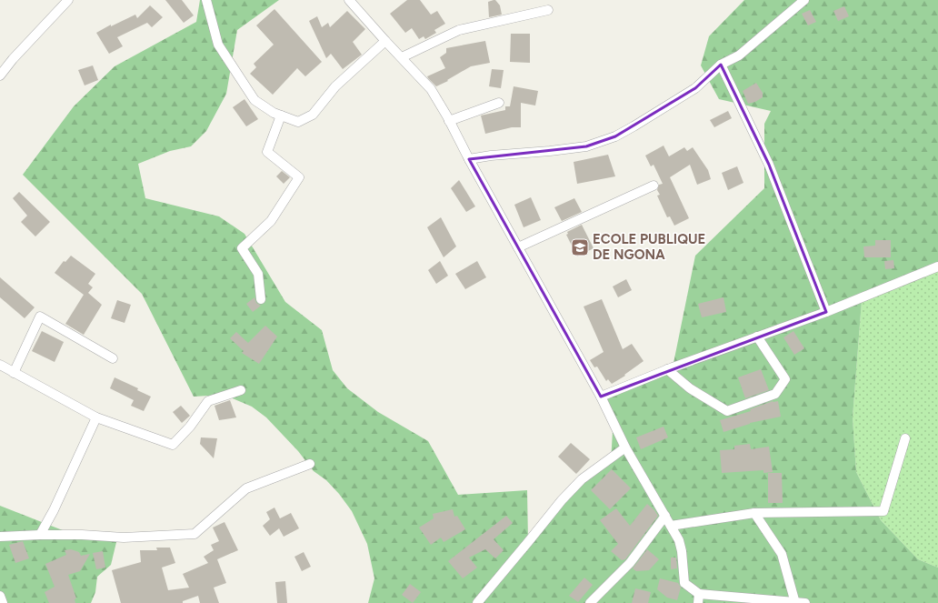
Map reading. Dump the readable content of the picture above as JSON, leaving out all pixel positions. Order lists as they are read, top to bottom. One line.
{"places":{"school or university":["ECOLE PUBLIQUE DE NGONA"]}}
